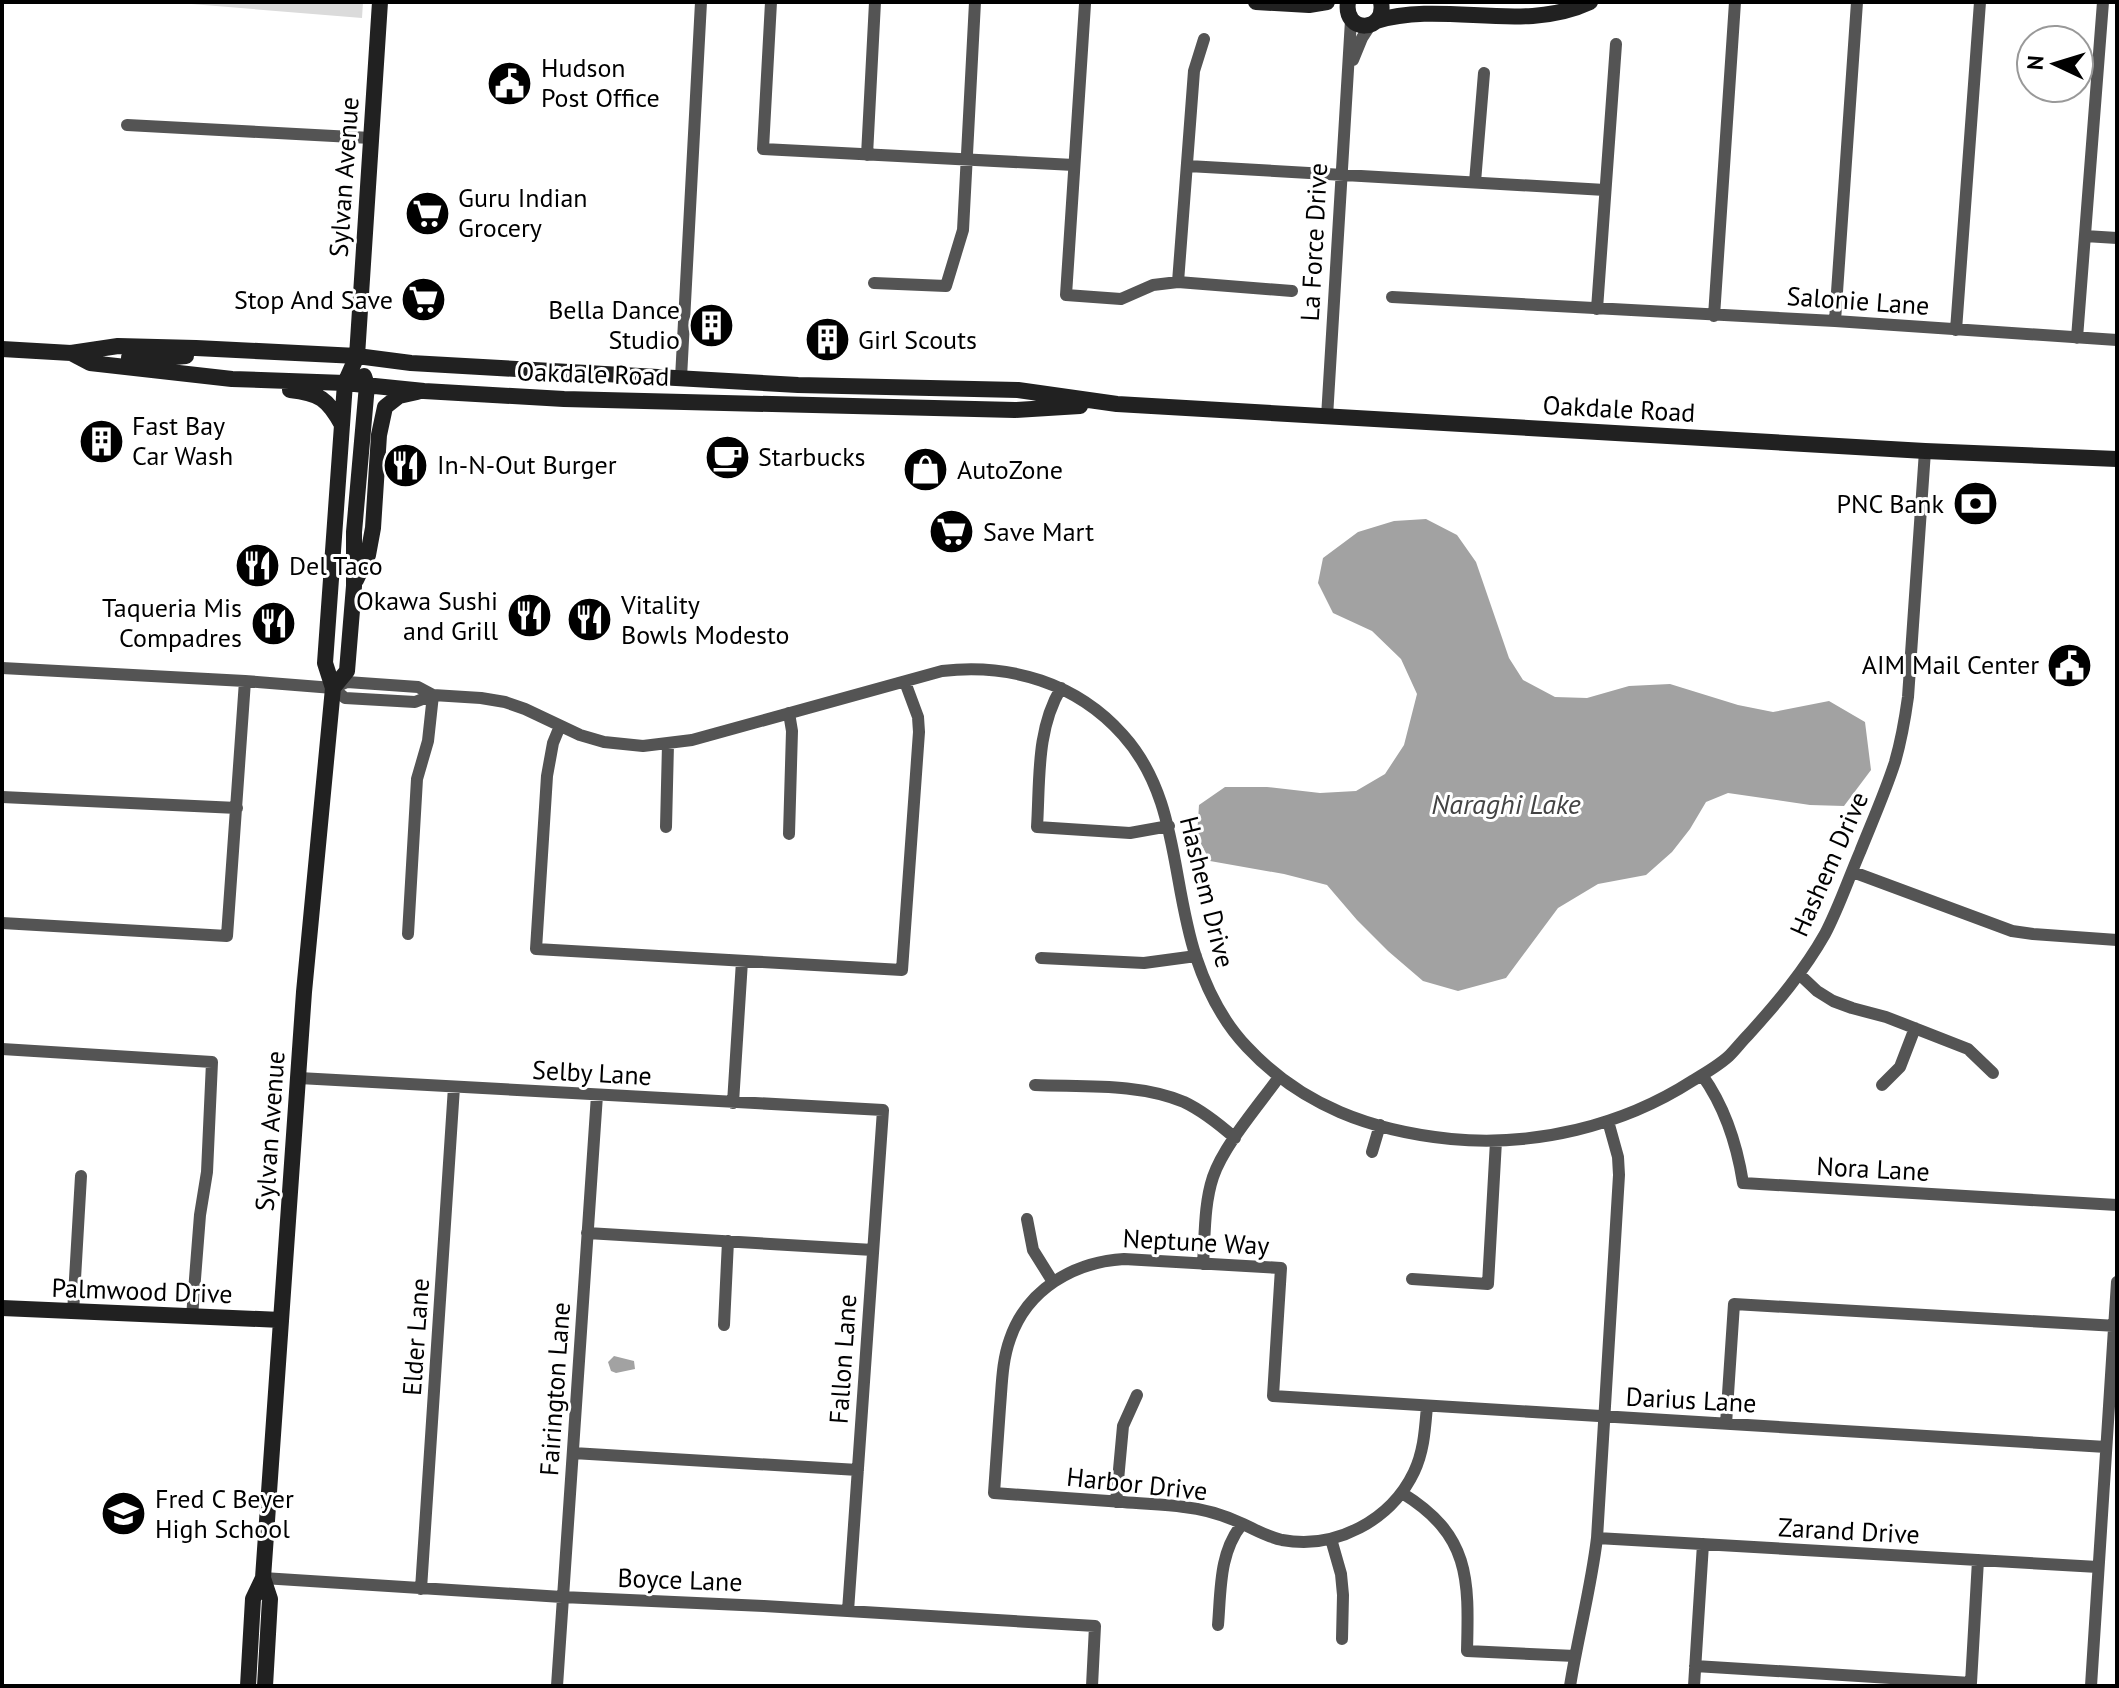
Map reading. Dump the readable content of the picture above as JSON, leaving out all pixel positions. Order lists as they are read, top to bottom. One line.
{"streets":{"main road":["Sylvan Avenue","La Force Drive","Oakdale Road","Palmwood Drive"],"street":["Salonie Lane","Hashem Drive","Selby Lane","Nora Lane","Neptune Way","Elder Lane","Fallon Lane","Fairington Lane","Darius Lane","Harbor Drive","Zarand Drive","Boyce Lane"]},"crossings":[["Sylvan Avenue","Oakdale Road"],["Sylvan Avenue","Hashem Drive"],["Sylvan Avenue","Selby Lane"],["Sylvan Avenue","Palmwood Drive"],["Sylvan Avenue","Boyce Lane"],["La Force Drive","Oakdale Road"],["Oakdale Road","Hashem Drive"],["Hashem Drive","Nora Lane"],["Selby Lane","Elder Lane"],["Selby Lane","Fallon Lane"],["Selby Lane","Fairington Lane"],["Neptune Way","Darius Lane"],["Neptune Way","Harbor Drive"],["Elder Lane","Boyce Lane"],["Fallon Lane","Boyce Lane"],["Fairington Lane","Boyce Lane"],["Darius Lane","Harbor Drive"]],"water":["Naraghi Lake"],"places":{"public building":["Hudson Post Office","AIM Mail Center"],"supermarket":["Guru Indian Grocery","Stop And Save","Save Mart"],"building":["Bella Dance Studio","Girl Scouts","Fast Bay Car Wash"],"cafe":["Starbucks"],"restaurant":["In-N-Out Burger","Del Taco","Okawa Sushi and Grill","Vitality Bowls Modesto","Taqueria Mis Compadres"],"shop":["AutoZone"],"bank":["PNC Bank"],"school or university":["Fred C Beyer High School"]},"north":"left"}
